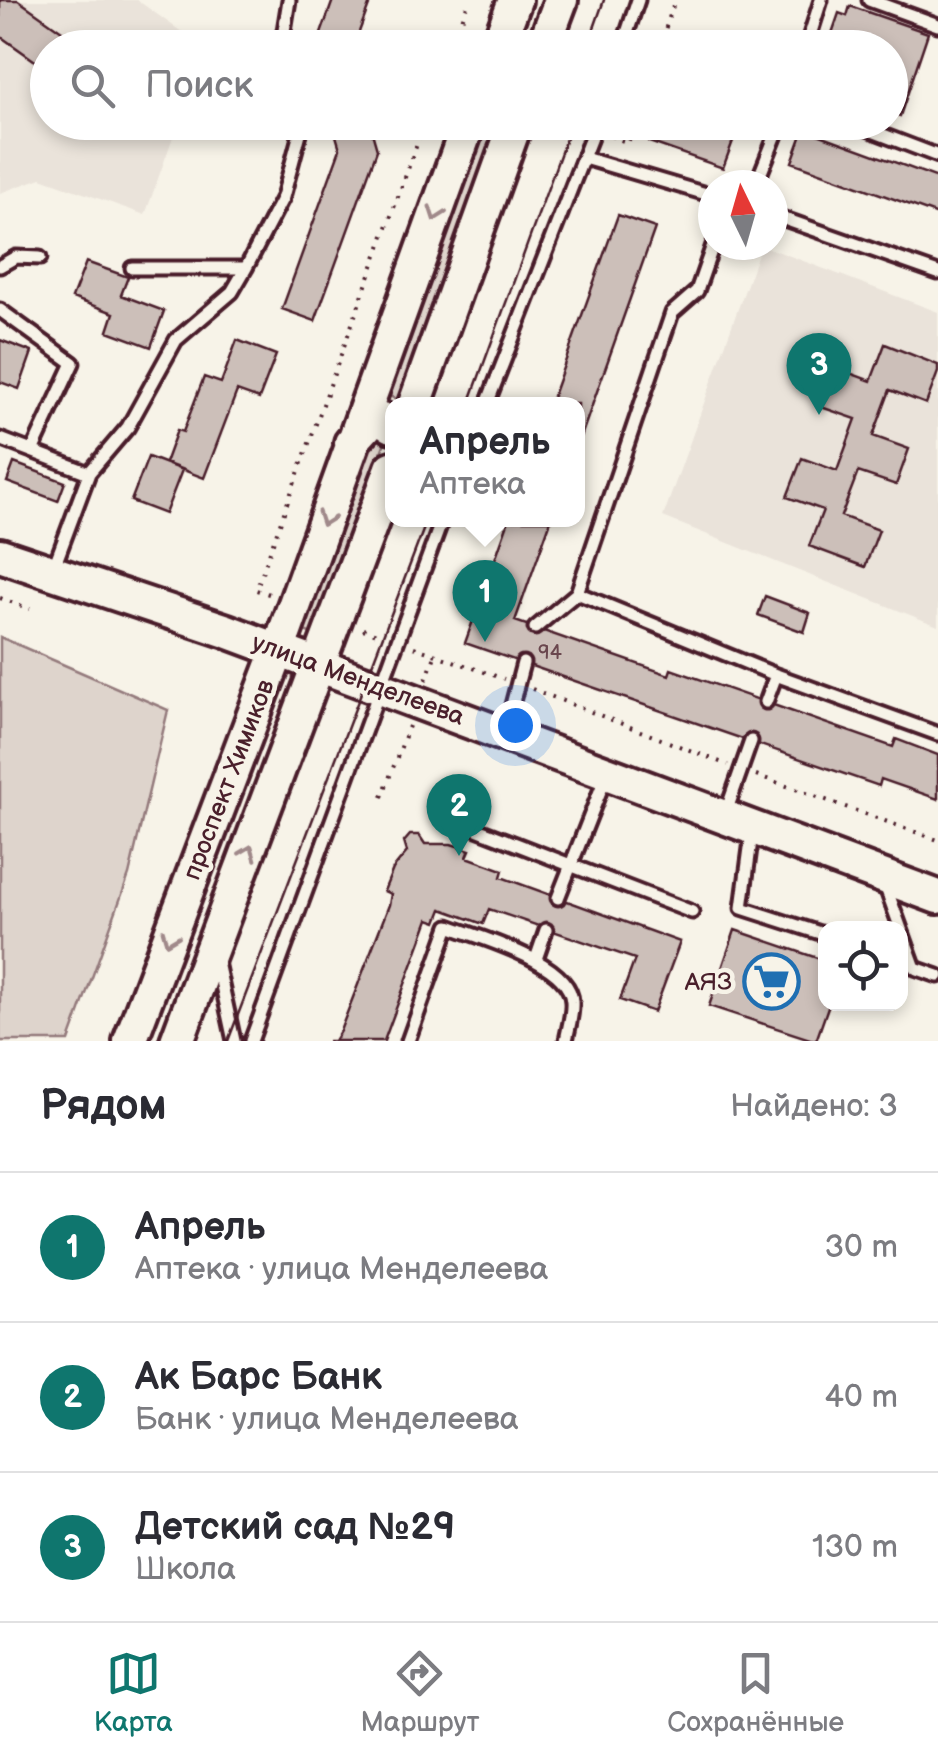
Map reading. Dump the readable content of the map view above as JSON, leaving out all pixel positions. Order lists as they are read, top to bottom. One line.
{"streets":{"main road":["улица Менделеева","проспект Химиков"]},"crossings":[["улица Менделеева","проспект Химиков"]],"places":{"supermarket":["АЯЗ"]},"house_numbers":["94"],"north":"top","page":{"search":"Поиск","pins":["3","1","2"],"popup":["Апрель","Аптека"],"heading":["Рядом","Найдено: 3"],"list":[{"mark":"1","name":"Апрель","note":"Аптека · улица Менделеева","value":"30 m"},{"mark":"2","name":"Ак Барс Банк","note":"Банк · улица Менделеева","value":"40 m"},{"mark":"3","name":"Детский сад №29","note":"Школа","value":"130 m"}],"nav":["Карта","Маршрут","Сохранённые"]}}
